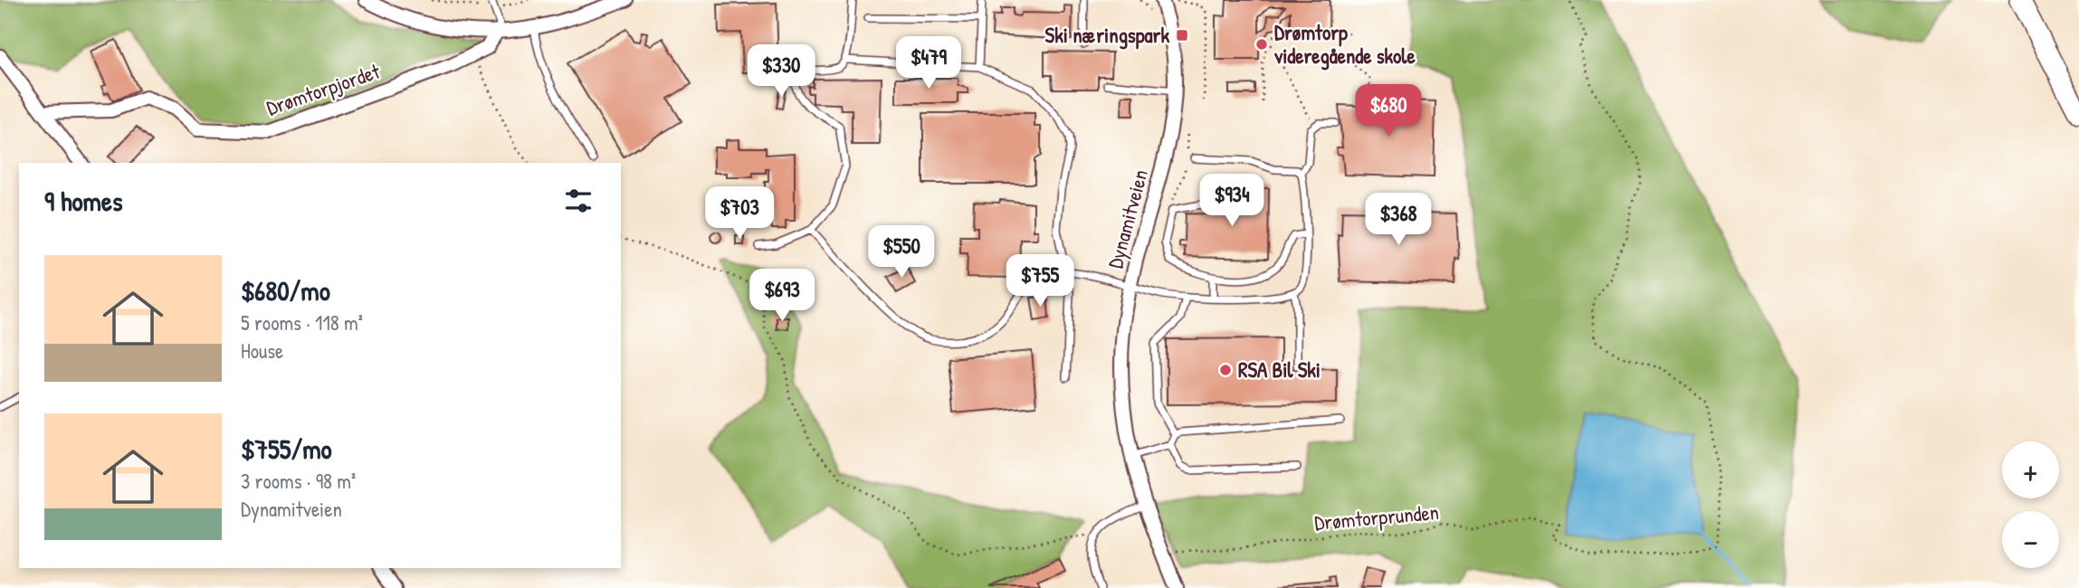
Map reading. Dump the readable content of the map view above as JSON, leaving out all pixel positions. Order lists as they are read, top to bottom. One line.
{"streets":{"street":["Drømtorpjordet","Dynamitveien"],"path":["Drømtorprunden"]},"crossings":[["Dynamitveien","Drømtorprunden"]],"places":{"transit":["Ski næringspark"],"other":["Drømtorp videregående skole","RSA Bil Ski"]},"page":{"price":["$479","$330","$680","$934","$703","$368","$550","$755","$693"],"heading":"9 homes","list":[{"name":"$680/mo","note":"5 rooms · 118 m² · House"},{"name":"$755/mo","note":"3 rooms · 98 m² · Dynamitveien"}],"map_buttons":["+","−"]}}
